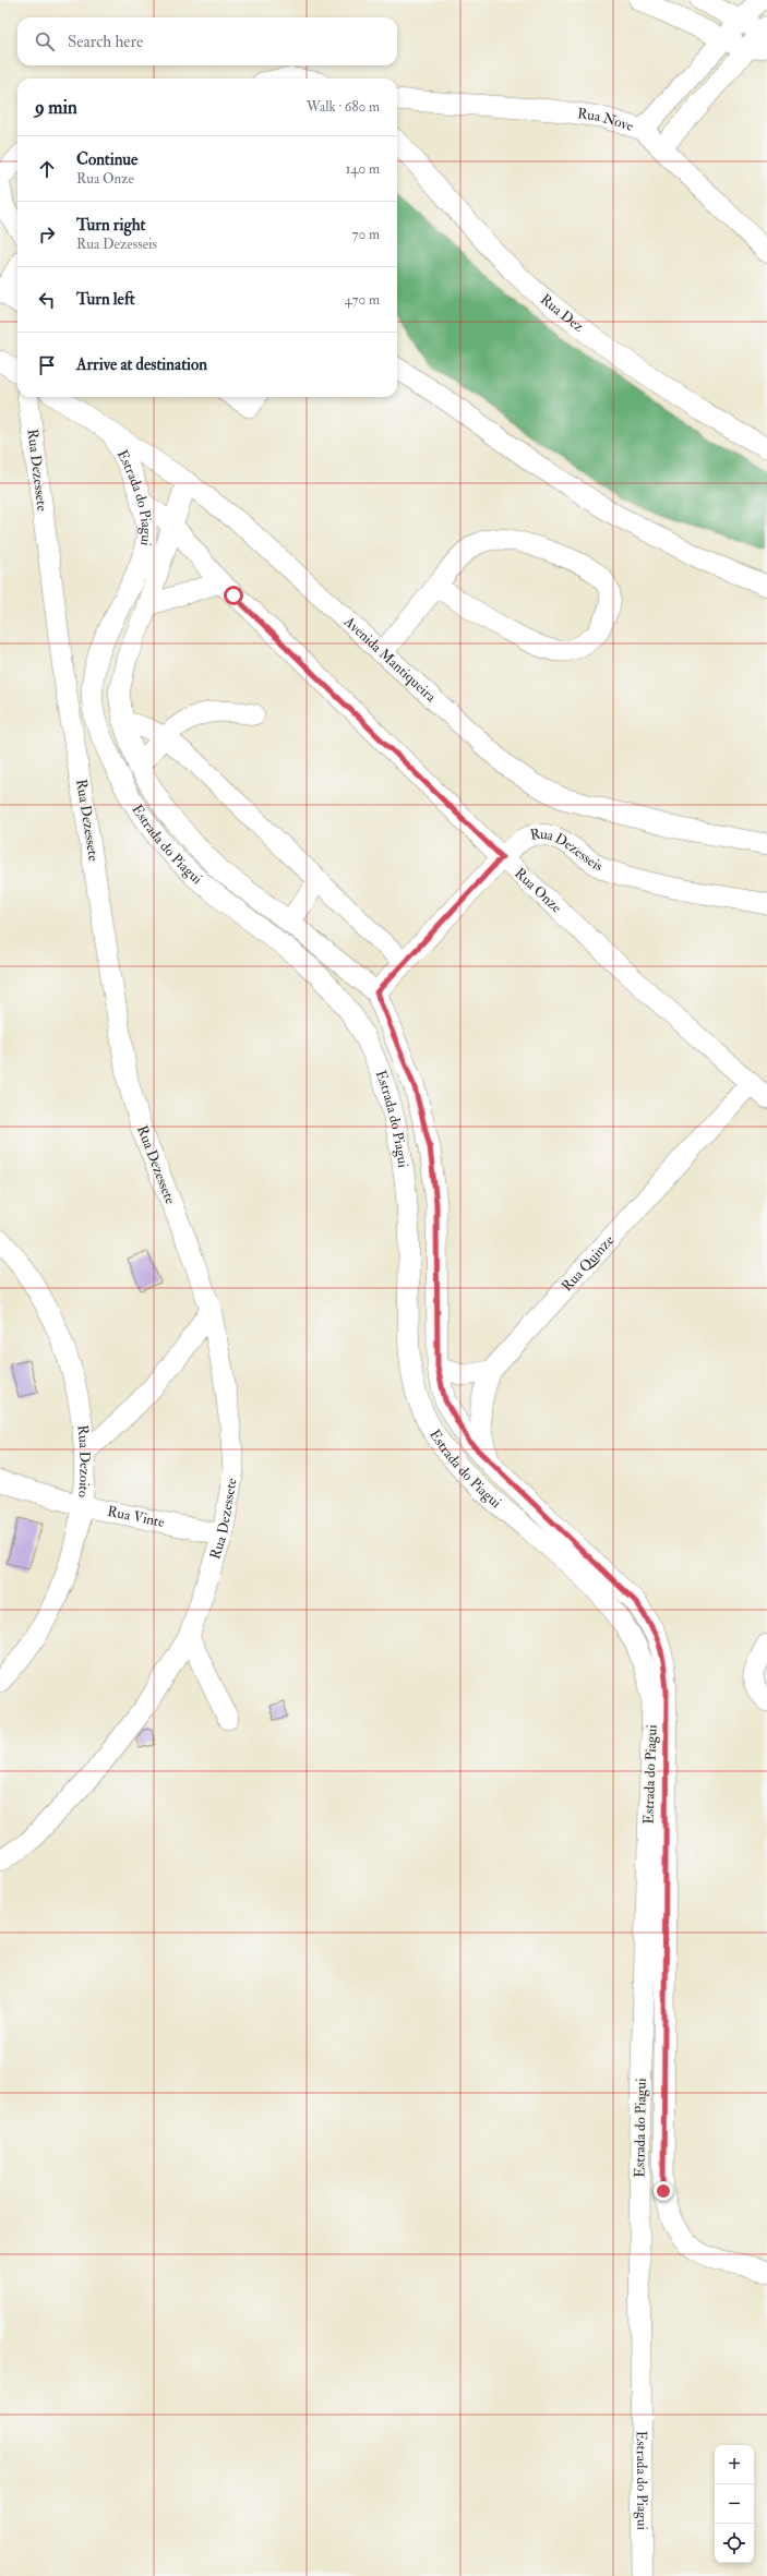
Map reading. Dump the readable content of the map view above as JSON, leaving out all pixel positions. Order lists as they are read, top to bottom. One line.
{"streets":{"street":["Rua Nove","Rua Dez","Rua Dezessete","Estrada do Piagui","Avenida Mantiqueira","Rua Dezesseis","Rua Onze","Rua Quinze","Rua Dezoito","Rua Vinte"]},"crossings":[["Rua Dezessete","Rua Vinte"],["Estrada do Piagui","Avenida Mantiqueira"],["Estrada do Piagui","Rua Onze"],["Rua Dezesseis","Rua Onze"],["Rua Onze","Rua Quinze"],["Rua Dezoito","Rua Vinte"]],"page":{"search":"Search here","heading":["9 min","Walk · 680 m"],"list":[["Continue","Rua Onze","140 m"],["Turn right","Rua Dezesseis","70 m"],["Turn left","470 m"],"Arrive at destination"],"map_buttons":["+","−"]}}
